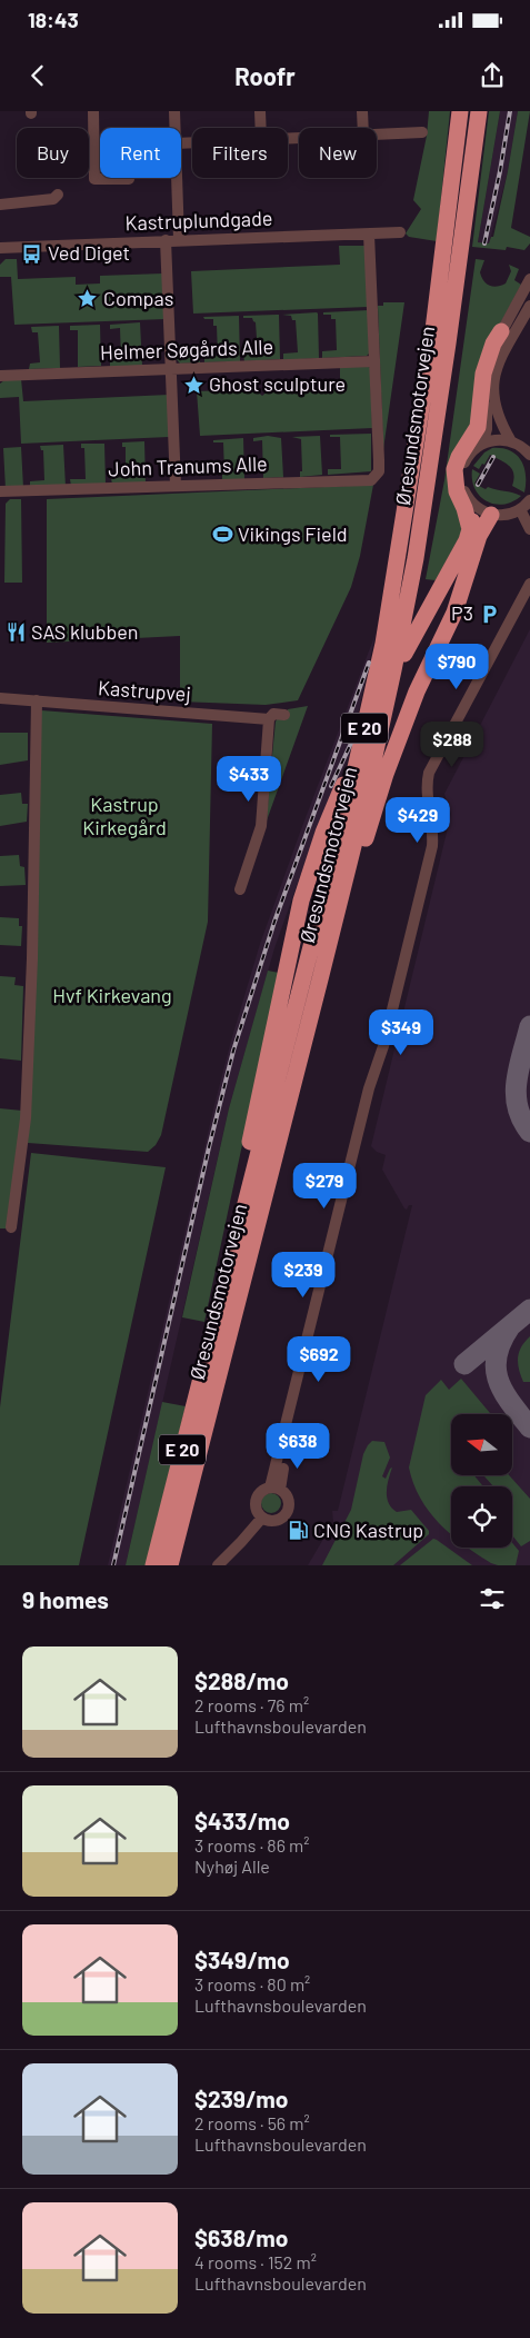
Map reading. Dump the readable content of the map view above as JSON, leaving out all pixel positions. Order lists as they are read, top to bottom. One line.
{"streets":{"highway":["Øresundsmotorvejen","E 20"],"street":["Kastruplundgade","Helmer Søgårds Alle","John Tranums Alle","Kastrupvej"]},"crossings":[["Helmer Søgårds Alle","John Tranums Alle"]],"parks":["Kastrup Kirkegård","Hvf Kirkevang"],"places":{"bus stop":["Ved Diget"],"place":["Compas","Ghost sculpture"],"sports":["Vikings Field"],"parking":["P3"],"restaurant":["SAS klubben"],"fuel station":["CNG Kastrup"]},"north":"left","page":{"status":"18:43","header":"Roofr","chip":["Buy","Rent","Filters","New"],"price":["$790","$288","$433","$429","$349","$279","$239","$692","$638"],"heading":"9 homes","list":[{"name":"$288/mo","note":"2 rooms · 76 m² · Lufthavnsboulevarden"},{"name":"$433/mo","note":"3 rooms · 86 m² · Nyhøj Alle"},{"name":"$349/mo","note":"3 rooms · 80 m² · Lufthavnsboulevarden"},{"name":"$239/mo","note":"2 rooms · 56 m² · Lufthavnsboulevarden"},{"name":"$638/mo","note":"4 rooms · 152 m² · Lufthavnsboulevarden"}]}}
